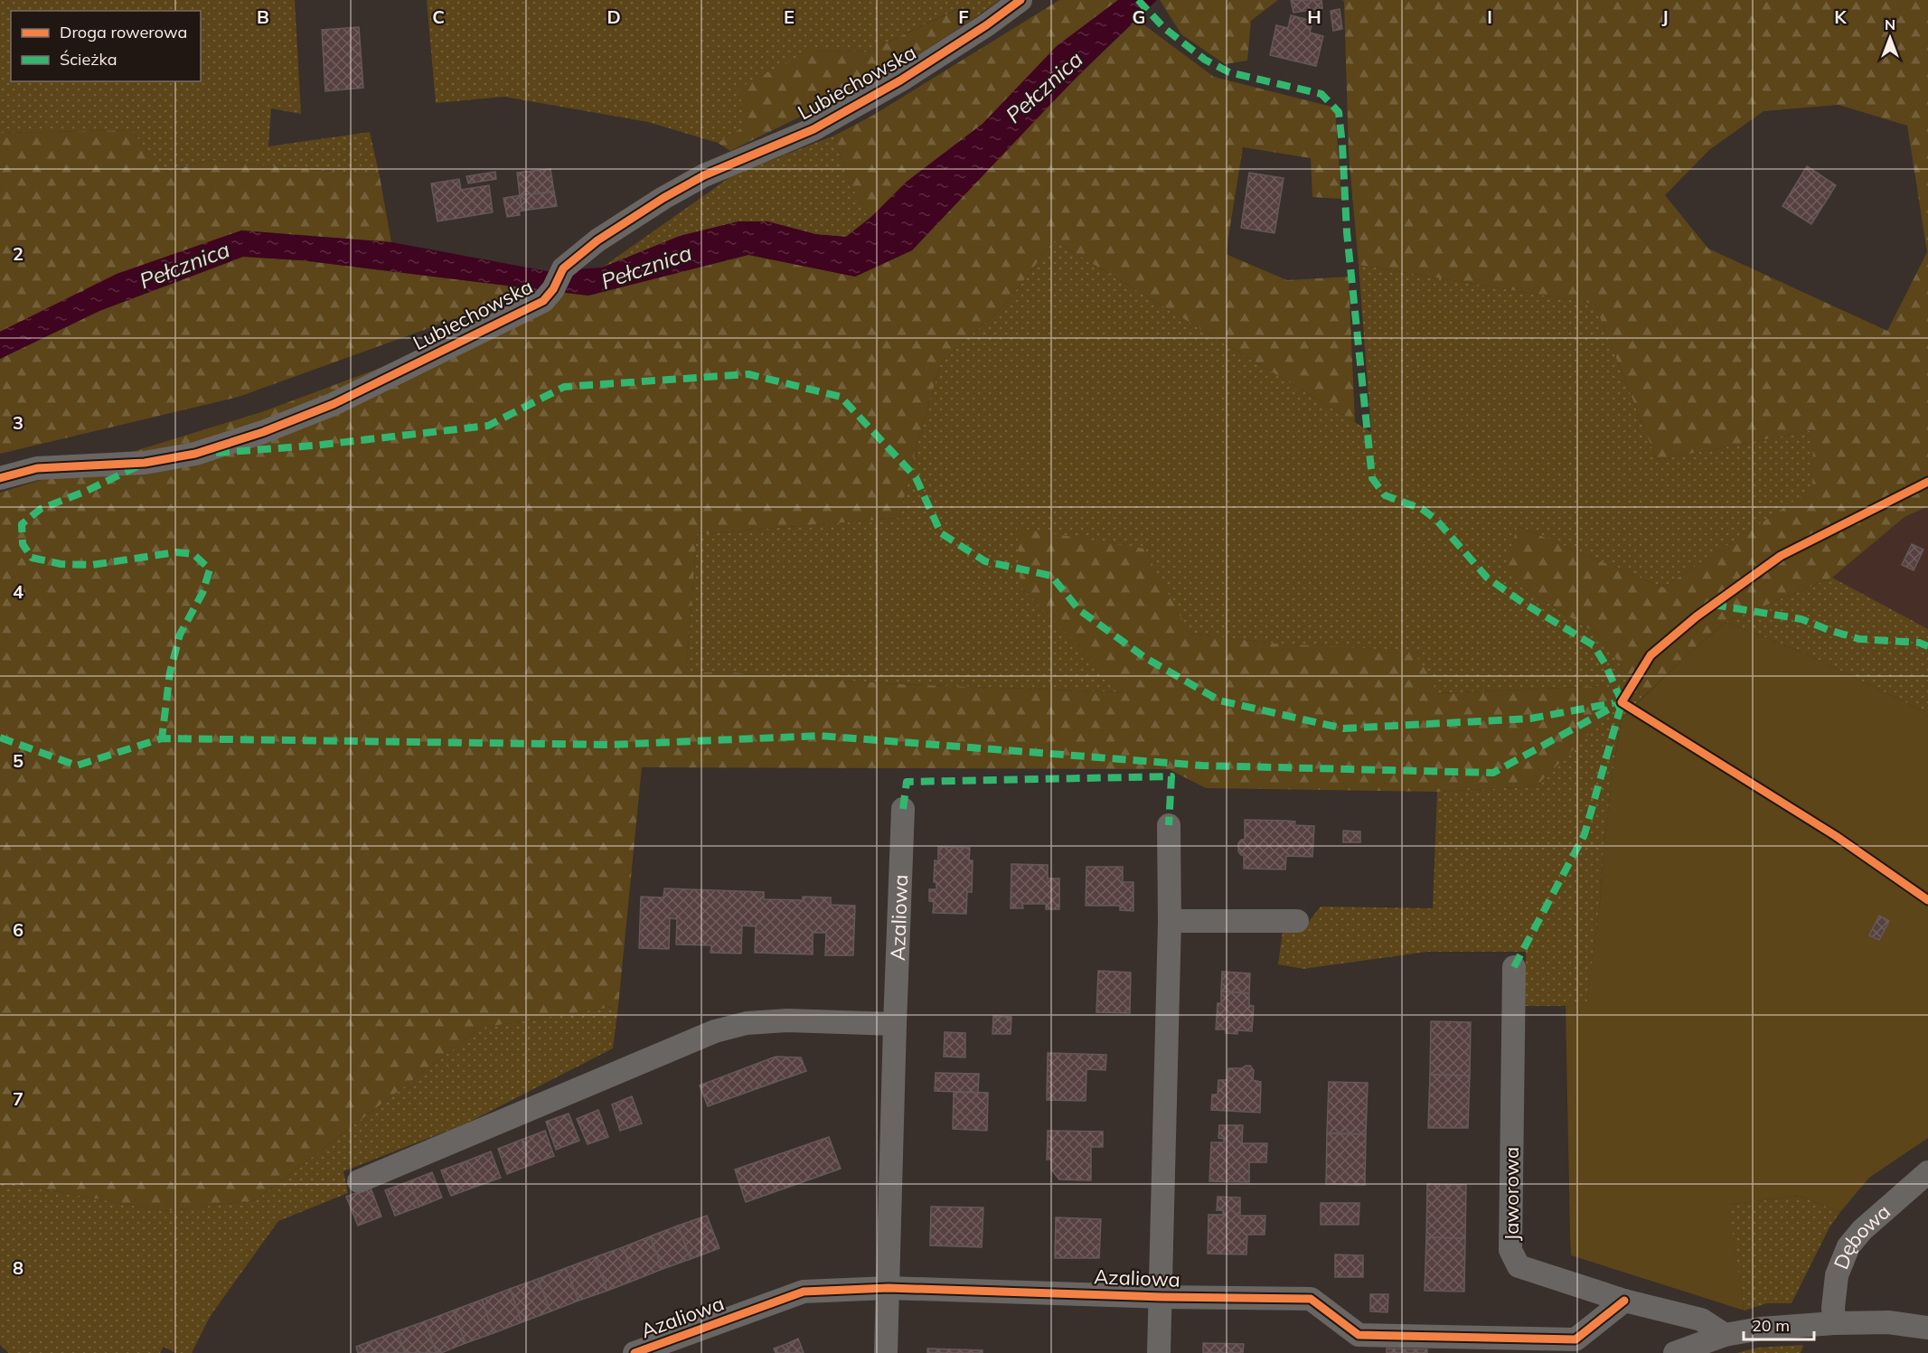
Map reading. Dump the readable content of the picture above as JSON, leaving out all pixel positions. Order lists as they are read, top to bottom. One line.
{"streets":{"street":["Lubiechowska","Azaliowa","Jaworowa","Dębowa"]},"crossings":[["Azaliowa","Jaworowa"]],"water":["Pełcznica"],"legend":["Droga rowerowa","Ścieżka"],"scale_bar":"20 m","north":"top","grid":{"columns":["B","C","D","E","F","G","H","I","J","K"],"rows":["2","3","4","5","6","7","8"]}}
